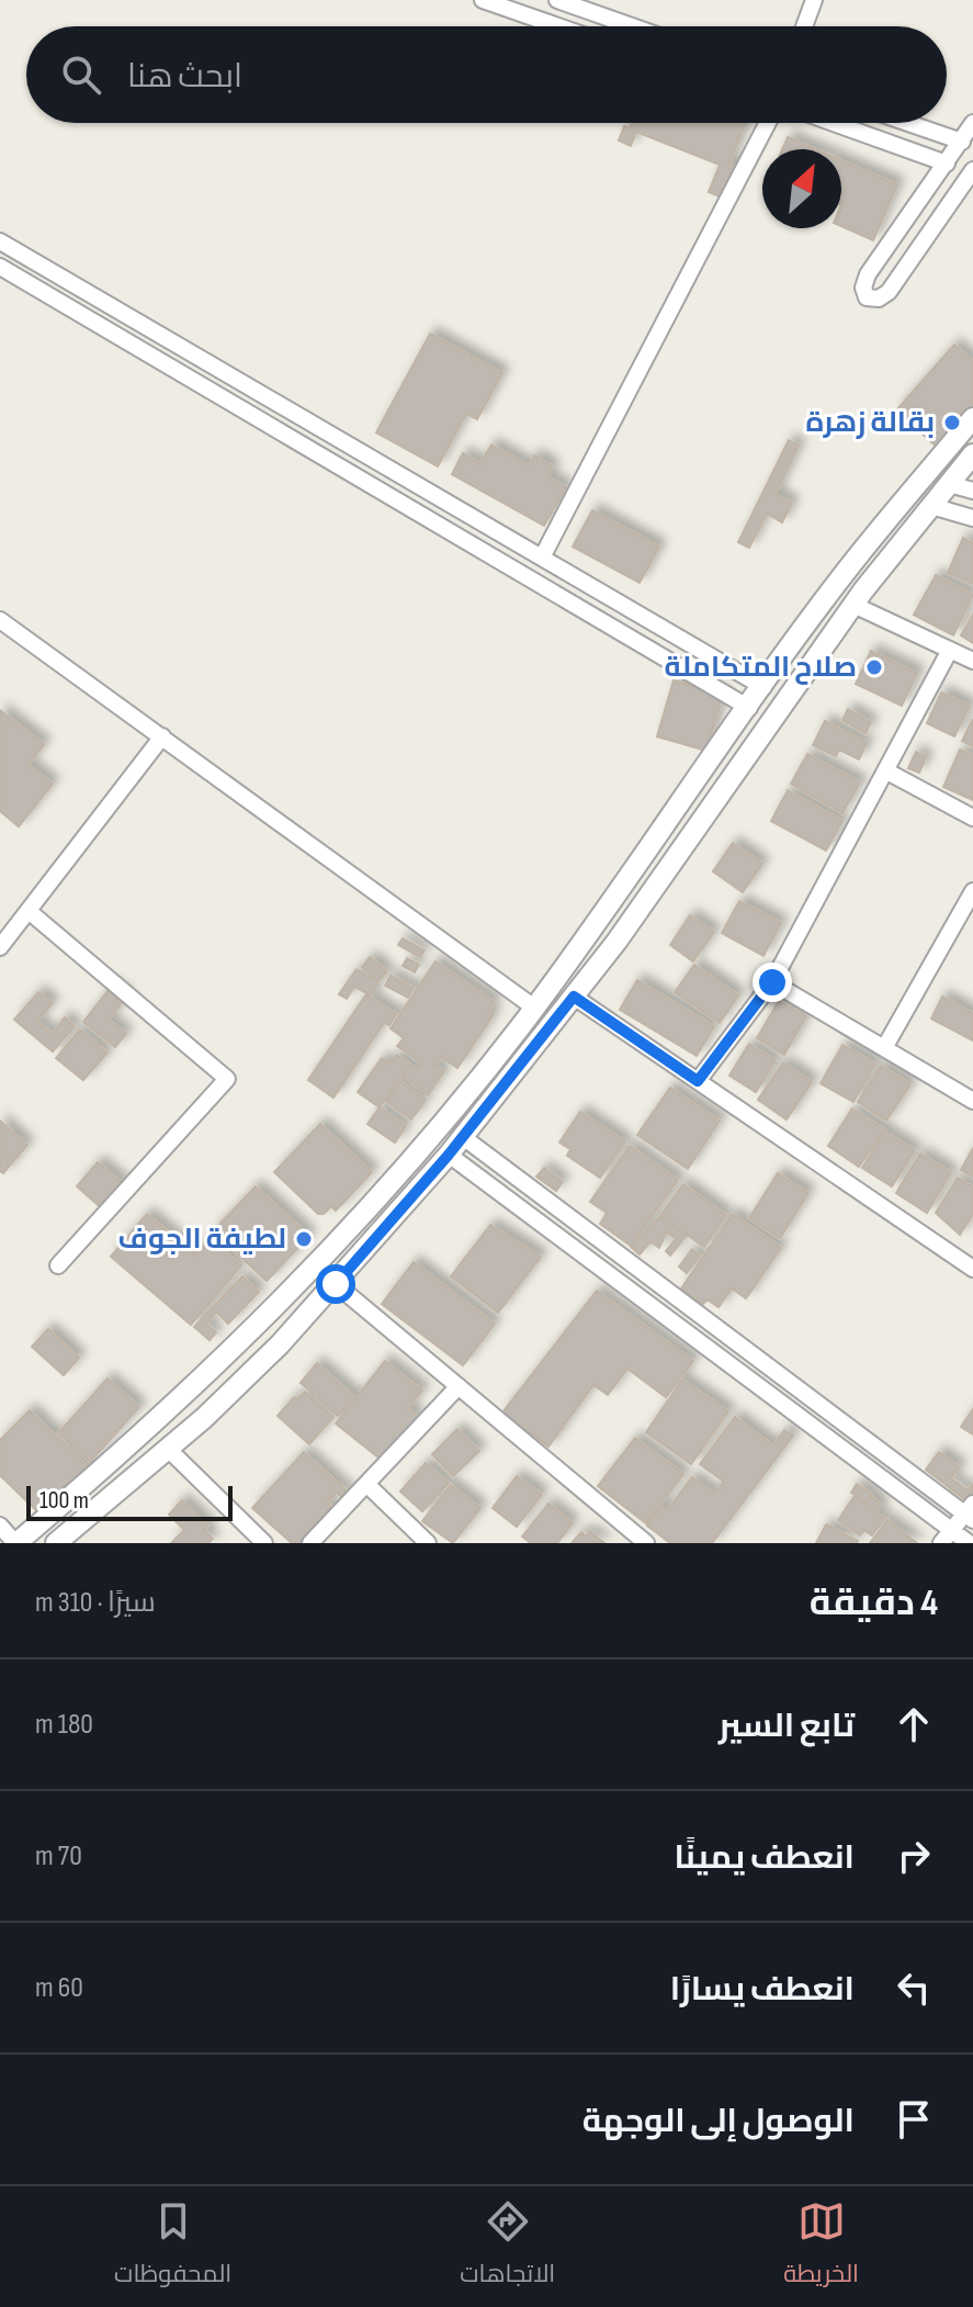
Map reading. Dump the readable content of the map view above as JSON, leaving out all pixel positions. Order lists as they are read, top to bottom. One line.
{"places":["بقالة زهرة","صلاح المتكاملة","لطيفة الجوف"],"scale_bar":"100 m","north":"top right","page":{"search":"ابحث هنا","scale":"100 m","heading":["4 دقيقة","سيرًا · 310 m"],"list":[["تابع السير","180 m"],["انعطف يمينًا","70 m"],["انعطف يسارًا","60 m"],"الوصول إلى الوجهة"],"nav":["الخريطة","الاتجاهات","المحفوظات"]}}
